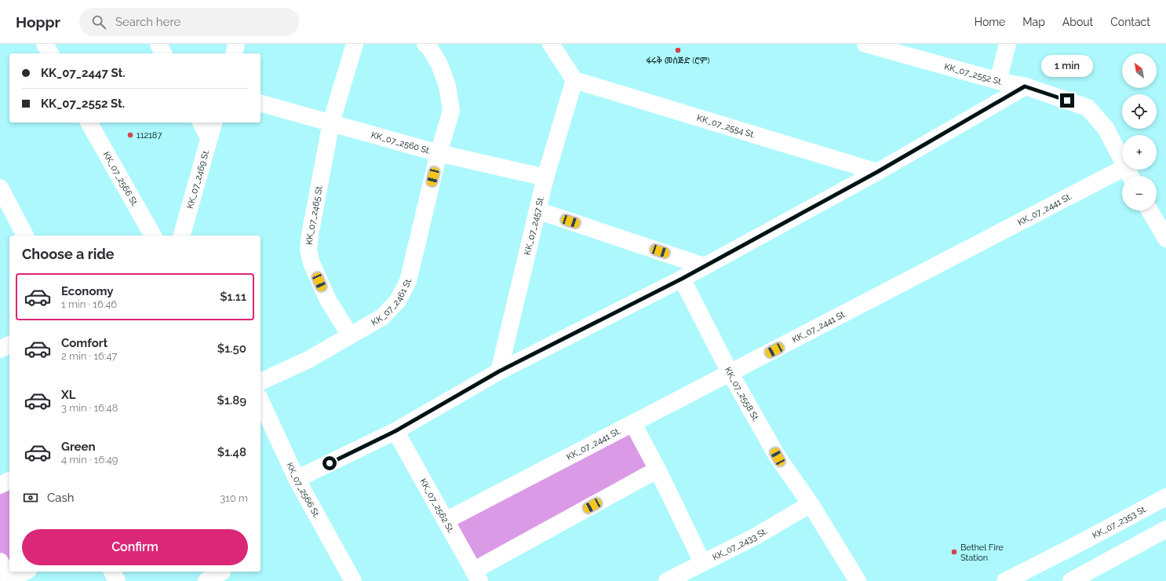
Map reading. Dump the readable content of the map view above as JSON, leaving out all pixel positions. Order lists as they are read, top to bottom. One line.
{"streets":{"street":["KK_07_2552 St.","KK_07_2554 St.","KK_07_2560 St.","KK_07_2566 St.","KK_07_2469 St.","KK_07_2441 St.","KK_07_2465 St.","KK_07_2457 St.","KK_07_2461 St.","KK_07_2558 St.","KK_07_2562 St.","KK_07_2353 St.","KK_07_2433 St."]},"crossings":[["KK_07_2552 St.","KK_07_2441 St."],["KK_07_2554 St.","KK_07_2457 St."],["KK_07_2560 St.","KK_07_2465 St."],["KK_07_2560 St.","KK_07_2457 St."],["KK_07_2560 St.","KK_07_2461 St."],["KK_07_2441 St.","KK_07_2558 St."],["KK_07_2441 St.","KK_07_2562 St."],["KK_07_2465 St.","KK_07_2461 St."],["KK_07_2558 St.","KK_07_2433 St."]],"places":["ፋሩቅ መስጅድ (ሮም)","112187","Bethel Fire Station"],"north":"top left","page":{"header":"Hoppr","search":"Search here","nav":["Home","Map","About","Contact"],"map_buttons":["+","−"],"banner":["KK_07_2447 St.","KK_07_2552 St."],"bubble":"1 min","heading":"Choose a ride","list":[{"name":"Economy","note":"1 min · 16:46","value":"$1.11"},{"name":"Comfort","note":"2 min · 16:47","value":"$1.50"},{"name":"XL","note":"3 min · 16:48","value":"$1.89"},{"name":"Green","note":"4 min · 16:49","value":"$1.48"}],"pay":["Cash","310 m"],"buttons":"Confirm"}}
